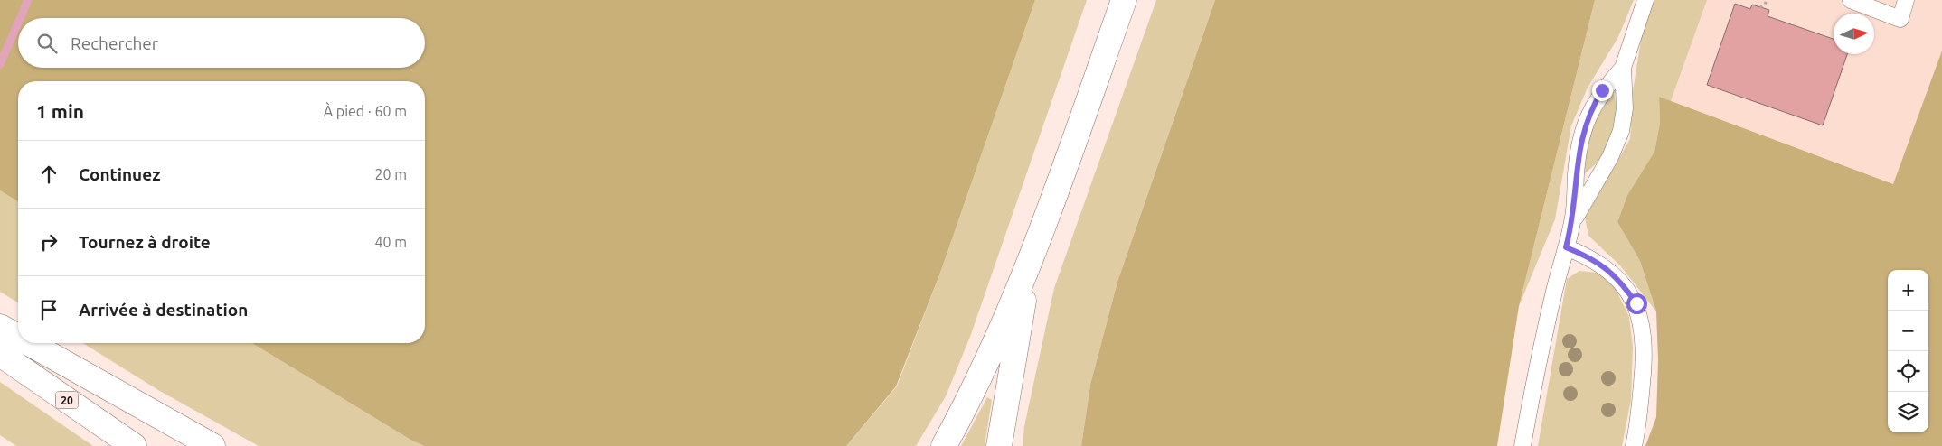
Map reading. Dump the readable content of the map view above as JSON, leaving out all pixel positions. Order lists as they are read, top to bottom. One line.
{"streets":{"highway":["20"]},"north":"right","page":{"search":"Rechercher","heading":["1 min","À pied · 60 m"],"list":[["Continuez","20 m"],["Tournez à droite","40 m"],"Arrivée à destination"],"map_buttons":["+","−"]}}
